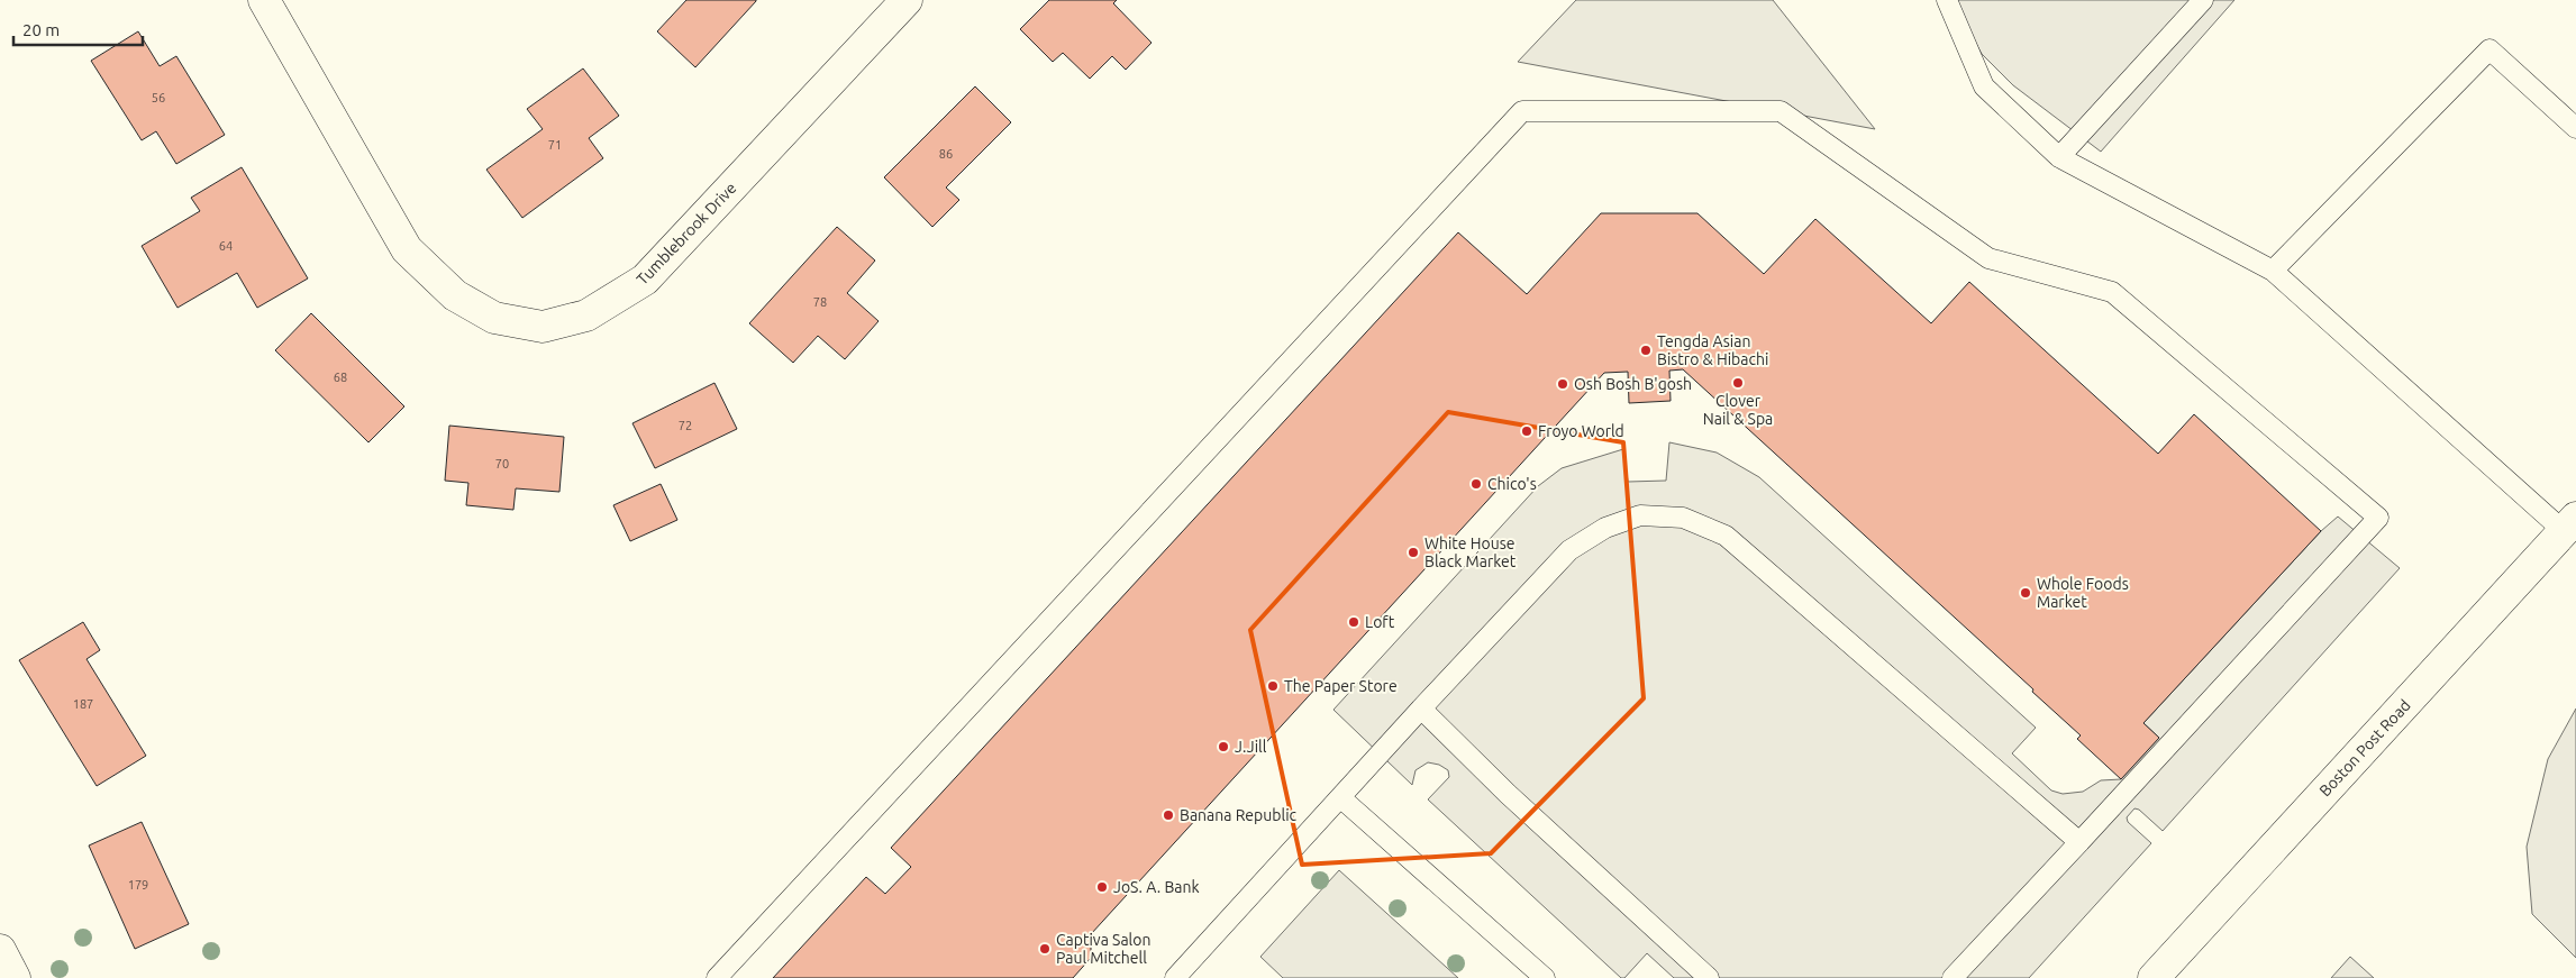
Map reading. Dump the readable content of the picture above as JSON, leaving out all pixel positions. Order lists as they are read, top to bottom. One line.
{"streets":{"street":["Tumblebrook Drive","Boston Post Road"]},"places":["Tengda Asian Bistro & Hibachi","Clover Nail & Spa","Osh Bosh B'gosh","Froyo World","Chico's","White House Black Market","Whole Foods Market","Loft","The Paper Store","J.Jill","Banana Republic","JoS. A. Bank","Captiva Salon Paul Mitchell"],"house_numbers":["56","71","86","64","78","68","72","70","187","179"],"scale_bar":"20 m"}
